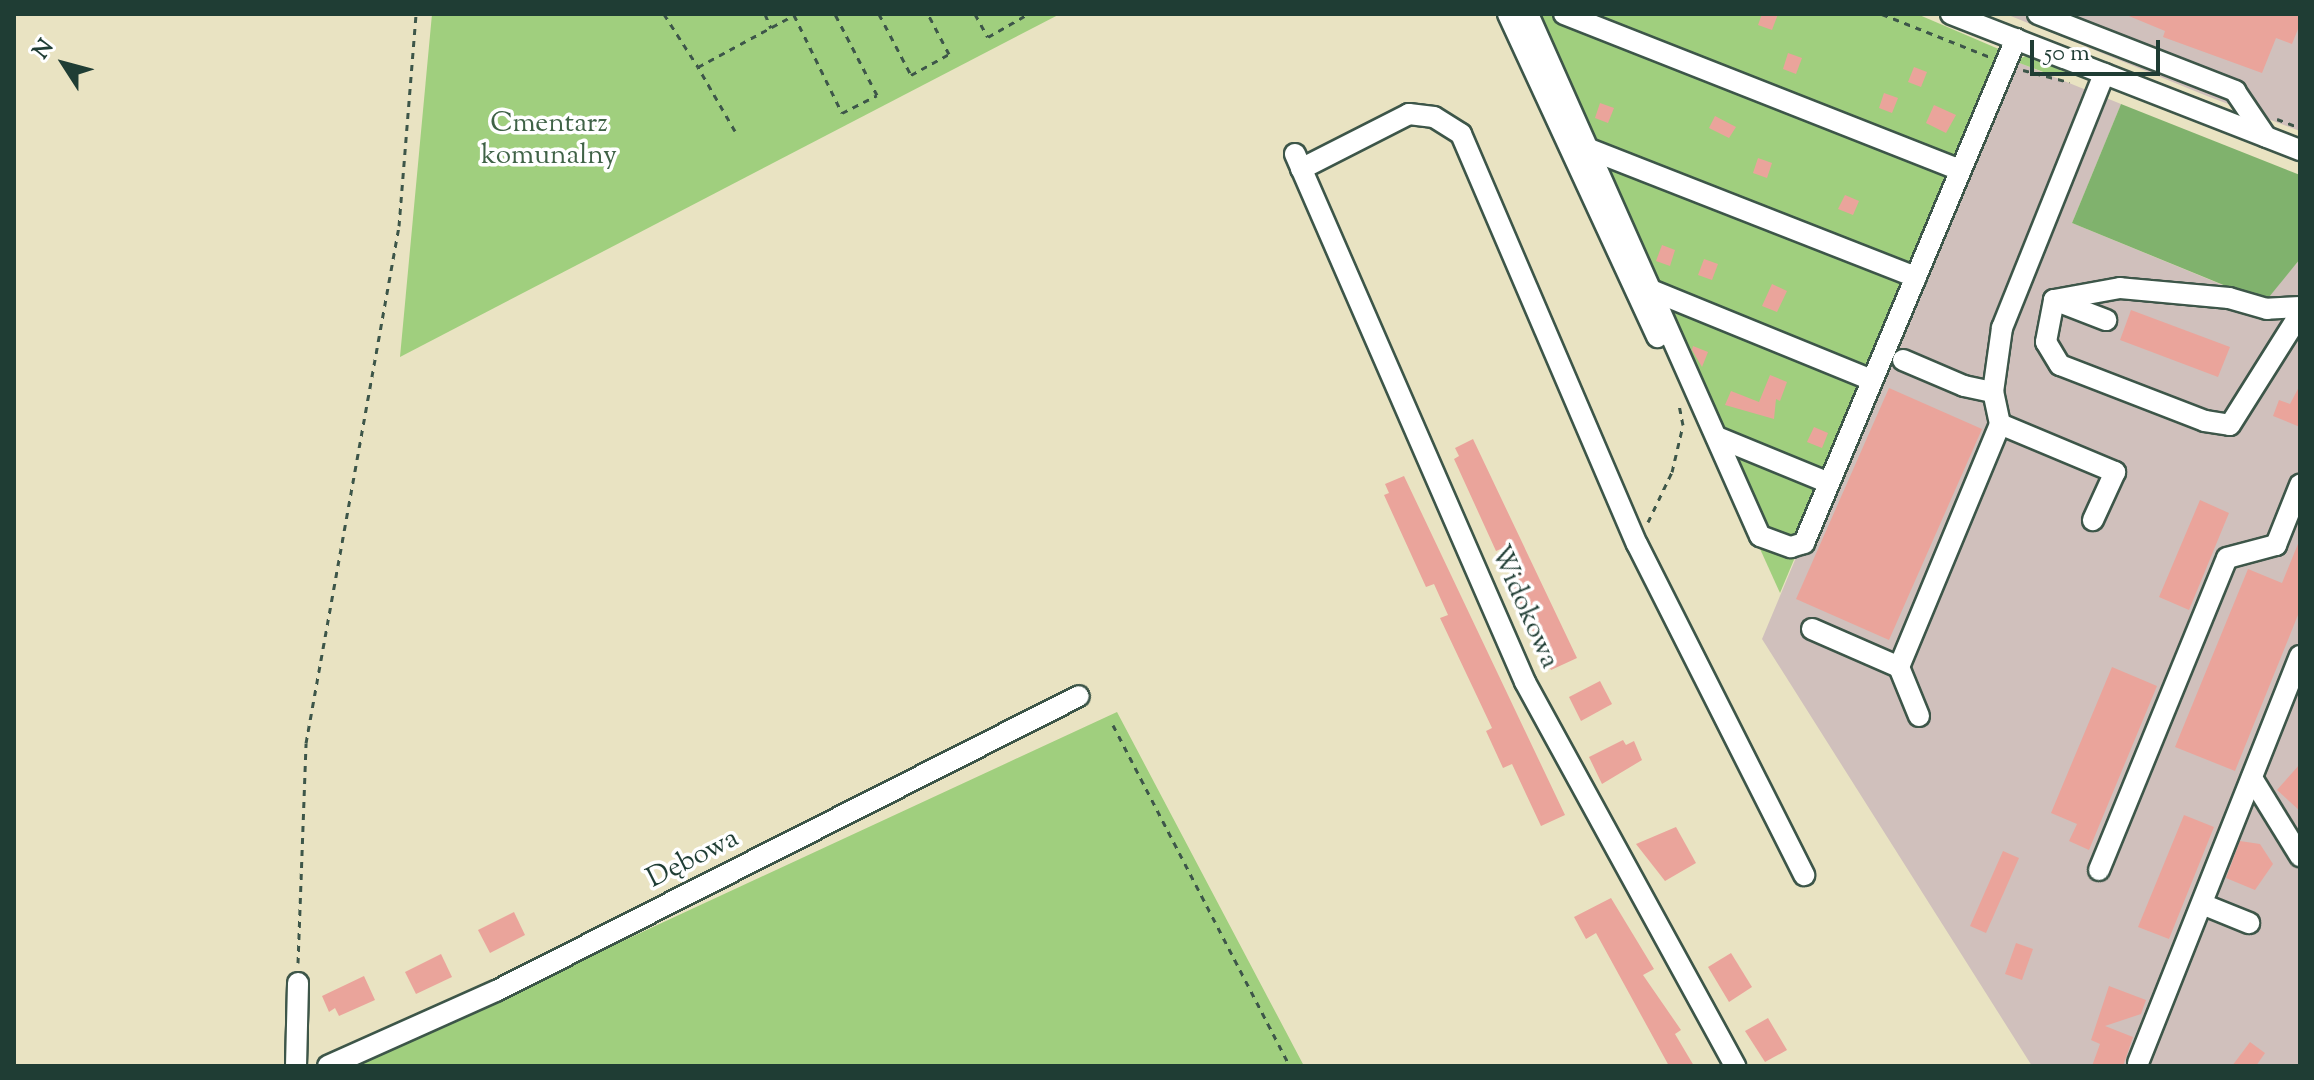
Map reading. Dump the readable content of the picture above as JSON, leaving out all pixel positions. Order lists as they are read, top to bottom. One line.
{"streets":{"street":["Widokowa","Dębowa"]},"parks":["Cmentarz komunalny"],"scale_bar":"50 m","north":"top left"}
